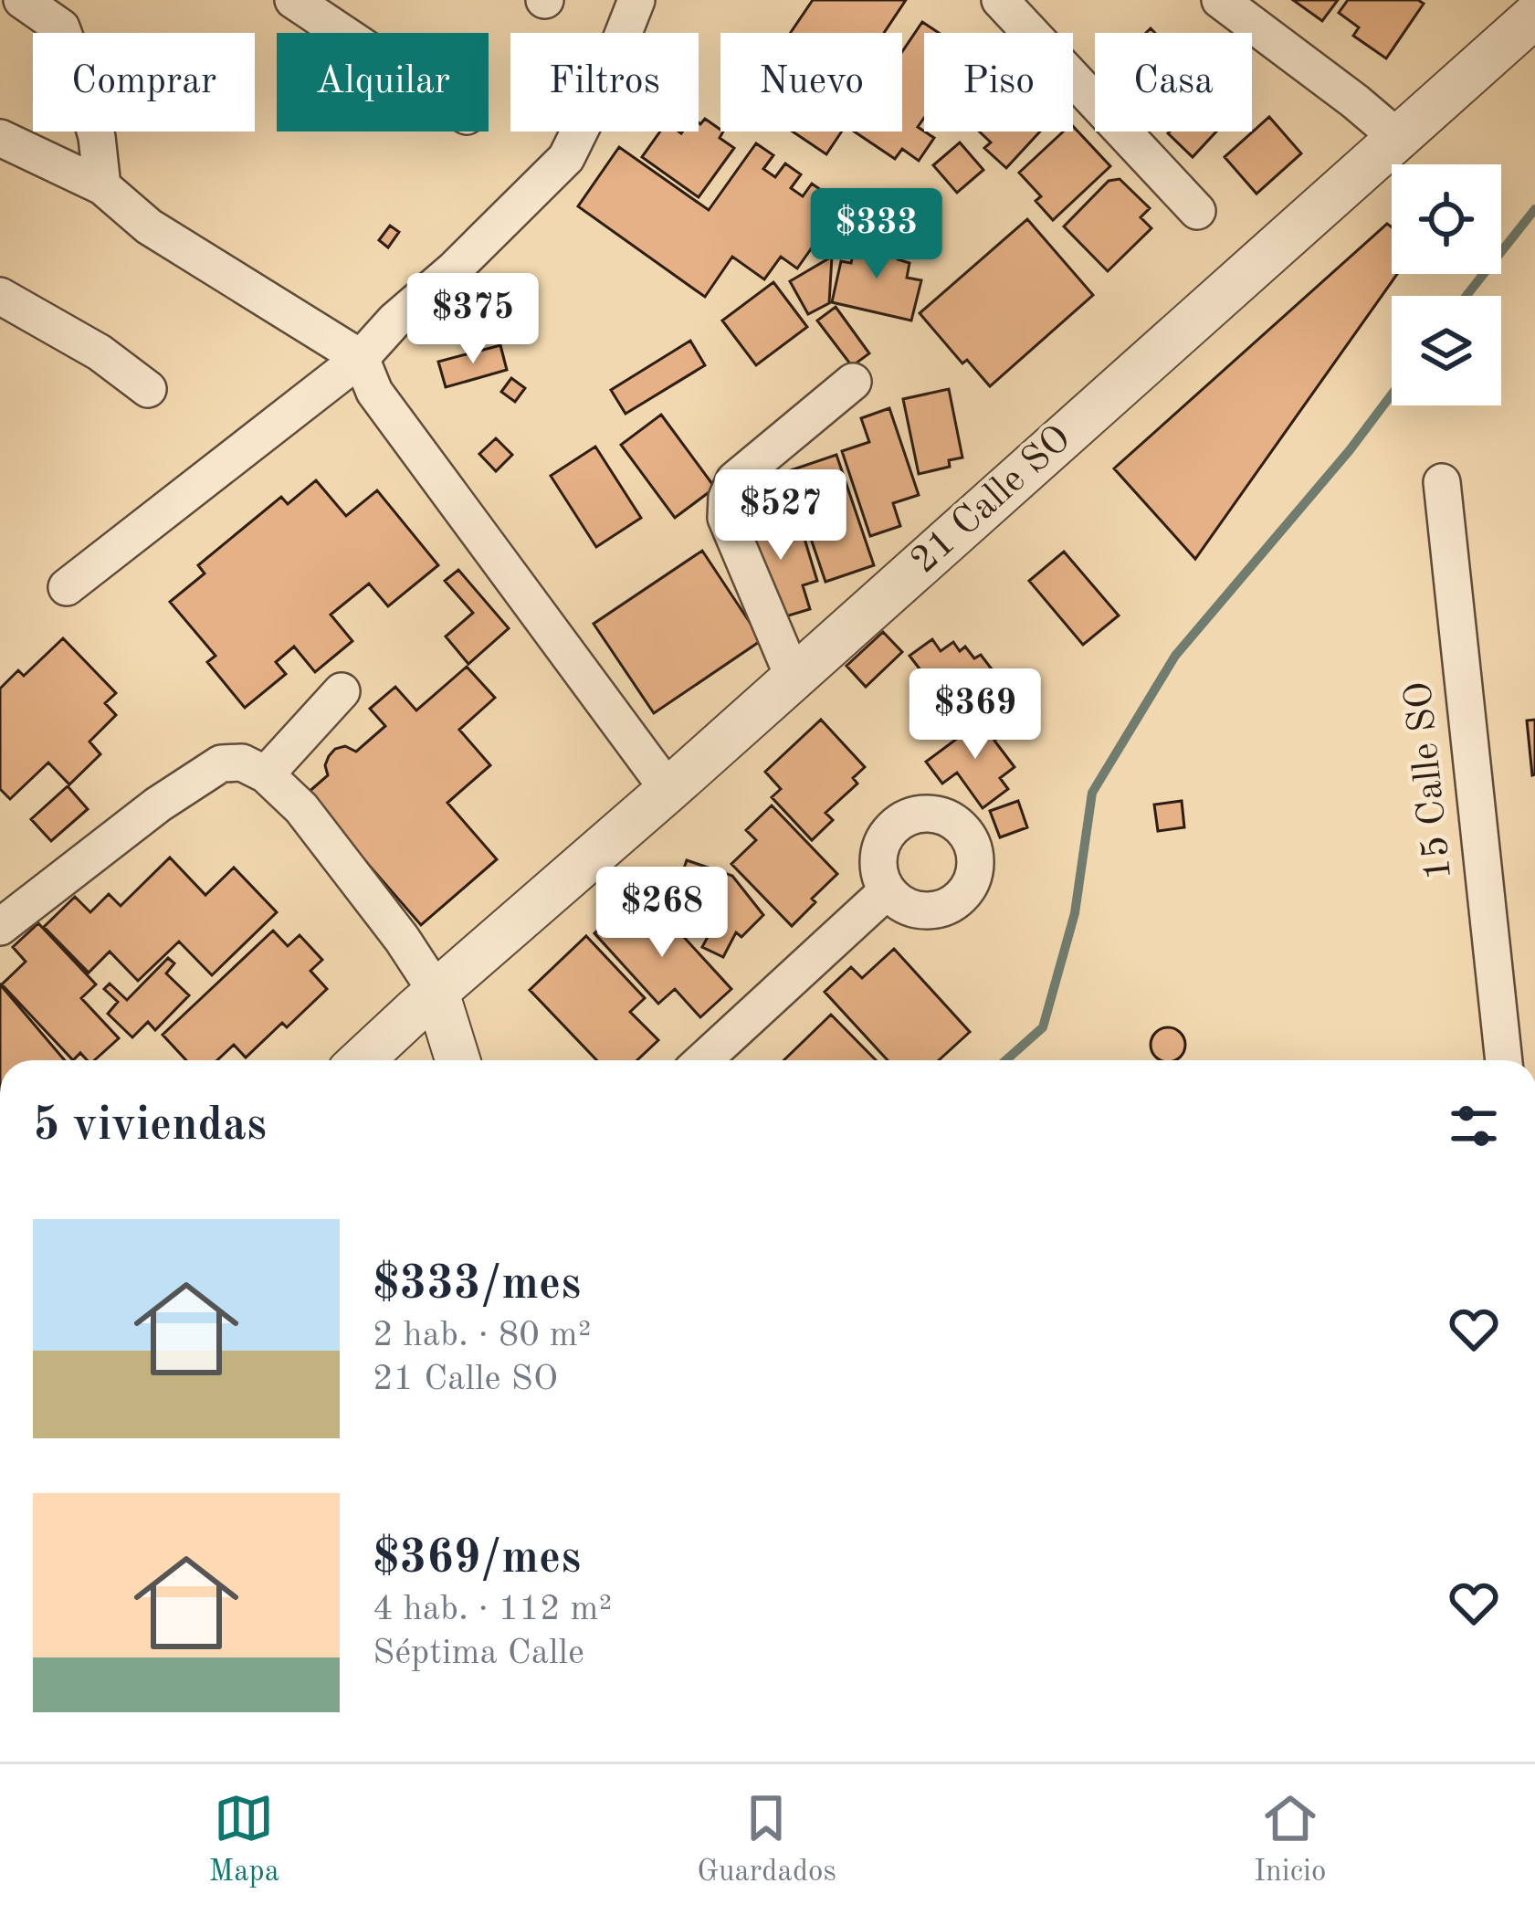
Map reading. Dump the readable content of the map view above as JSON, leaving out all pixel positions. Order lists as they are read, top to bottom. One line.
{"streets":{"street":["21 Calle SO","15 Calle SO"]},"page":{"chip":["Comprar","Alquilar","Filtros","Nuevo","Piso","Casa"],"price":["$333","$375","$527","$369","$268"],"heading":"5 viviendas","list":[{"name":"$333/mes","note":"2 hab. · 80 m² · 21 Calle SO"},{"name":"$369/mes","note":"4 hab. · 112 m² · Séptima Calle"}],"tabs":["Mapa","Guardados","Inicio"]}}
